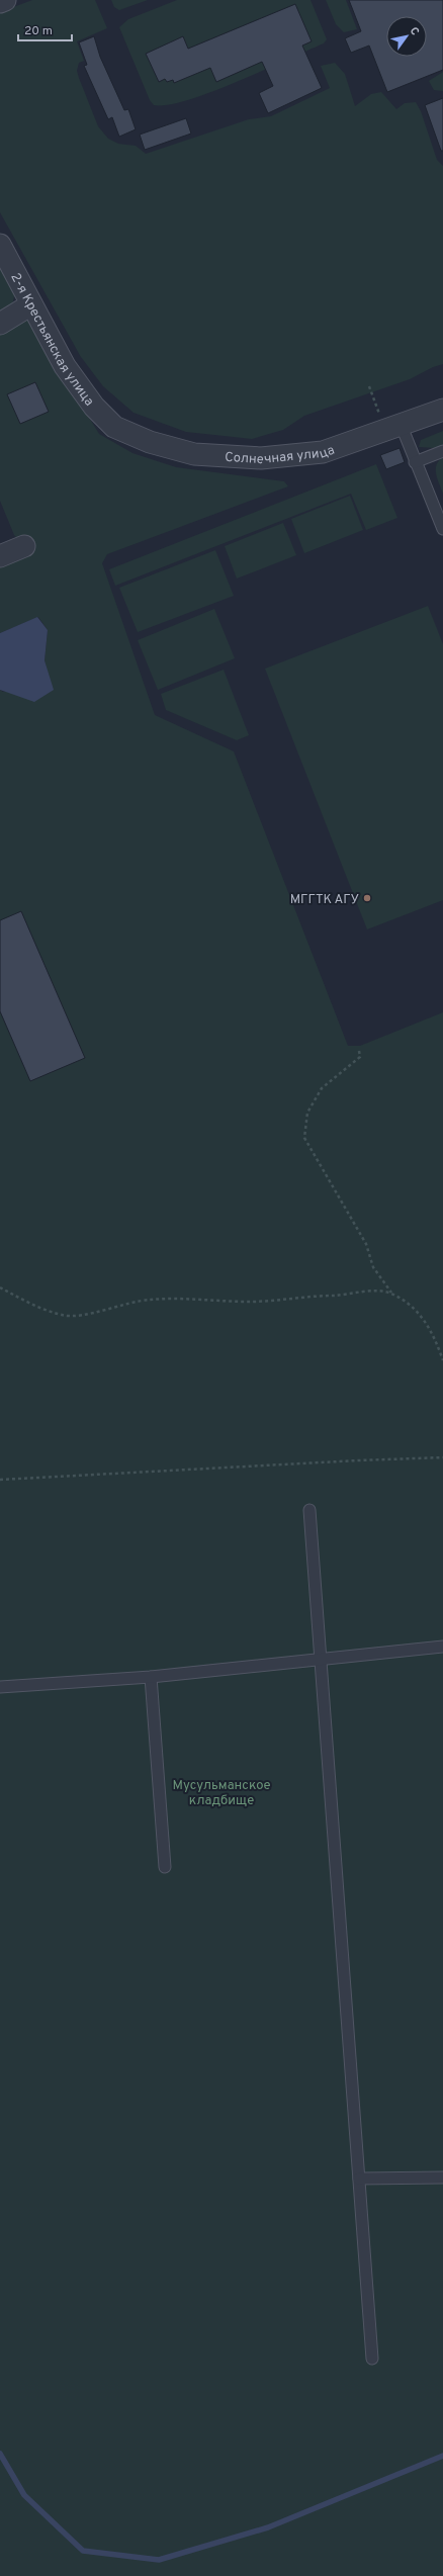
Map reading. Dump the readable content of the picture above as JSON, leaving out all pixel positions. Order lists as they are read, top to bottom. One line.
{"streets":{"street":["2-я Крестьянская улица","Солнечная улица"]},"crossings":[["2-я Крестьянская улица","Солнечная улица"]],"parks":["Мусульманское кладбище"],"places":["МГГТК АГУ"],"scale_bar":"20 m","north":"top right"}
